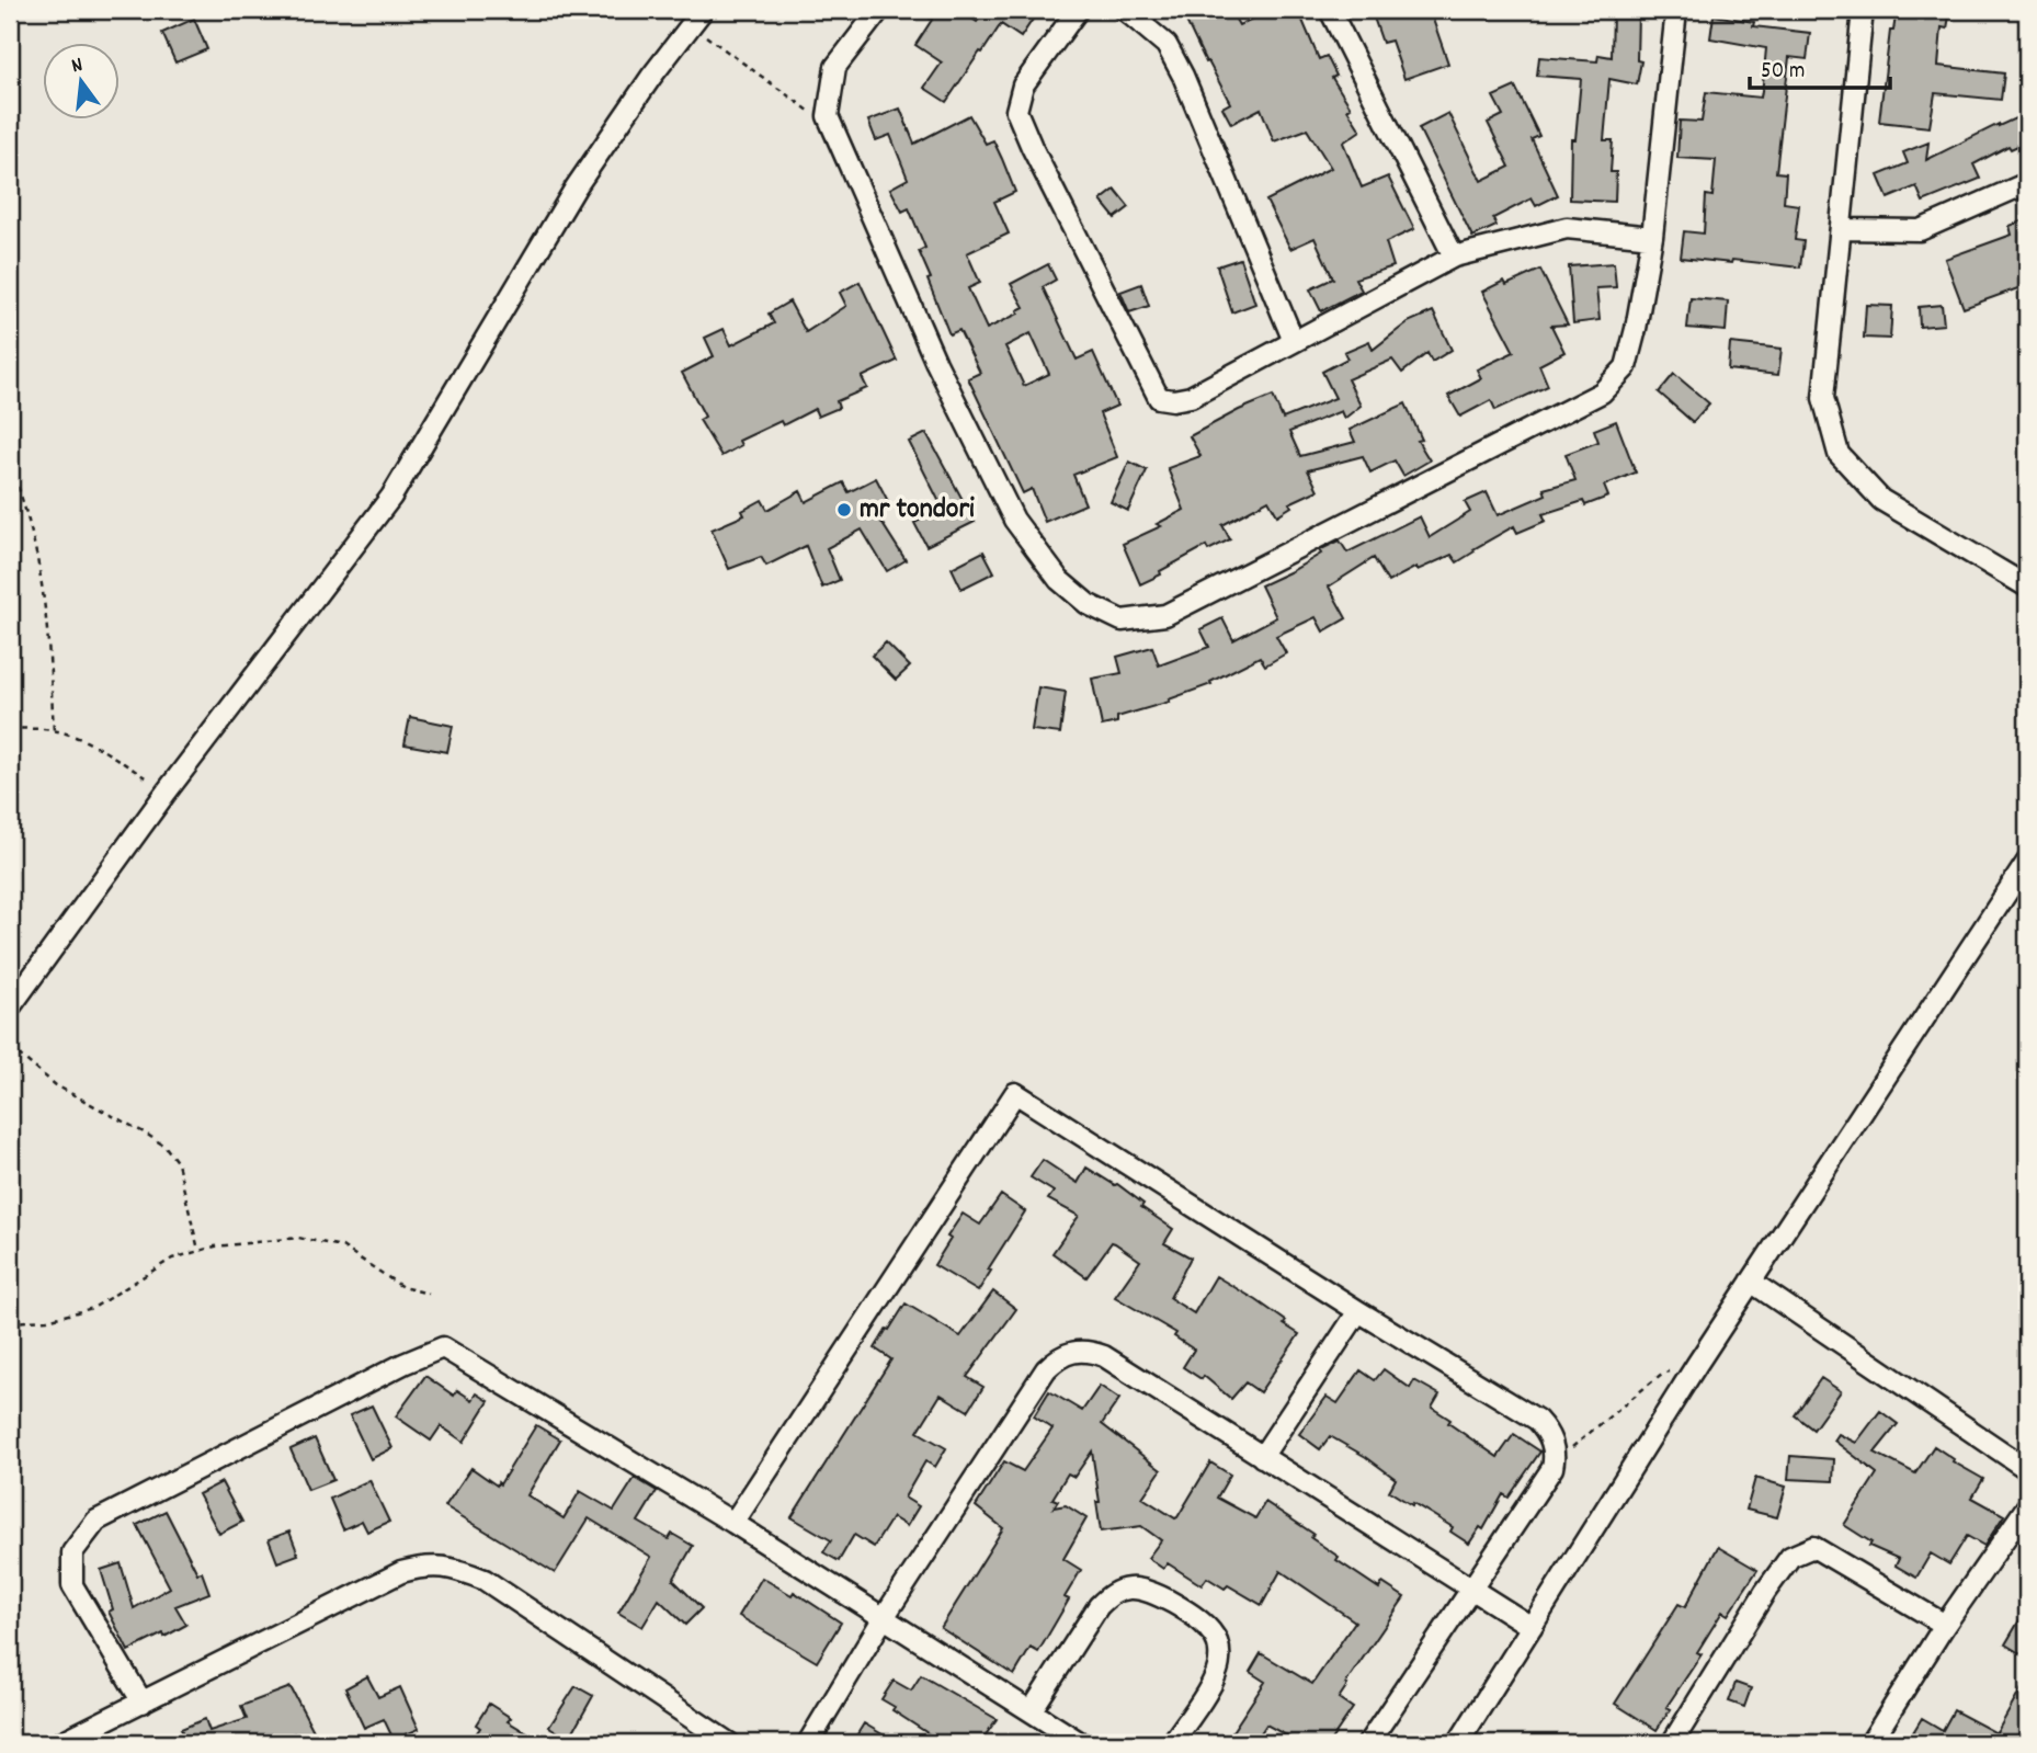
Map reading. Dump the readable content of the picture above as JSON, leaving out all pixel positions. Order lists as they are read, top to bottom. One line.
{"places":["mr tondori"],"scale_bar":"50 m","north":"top"}
